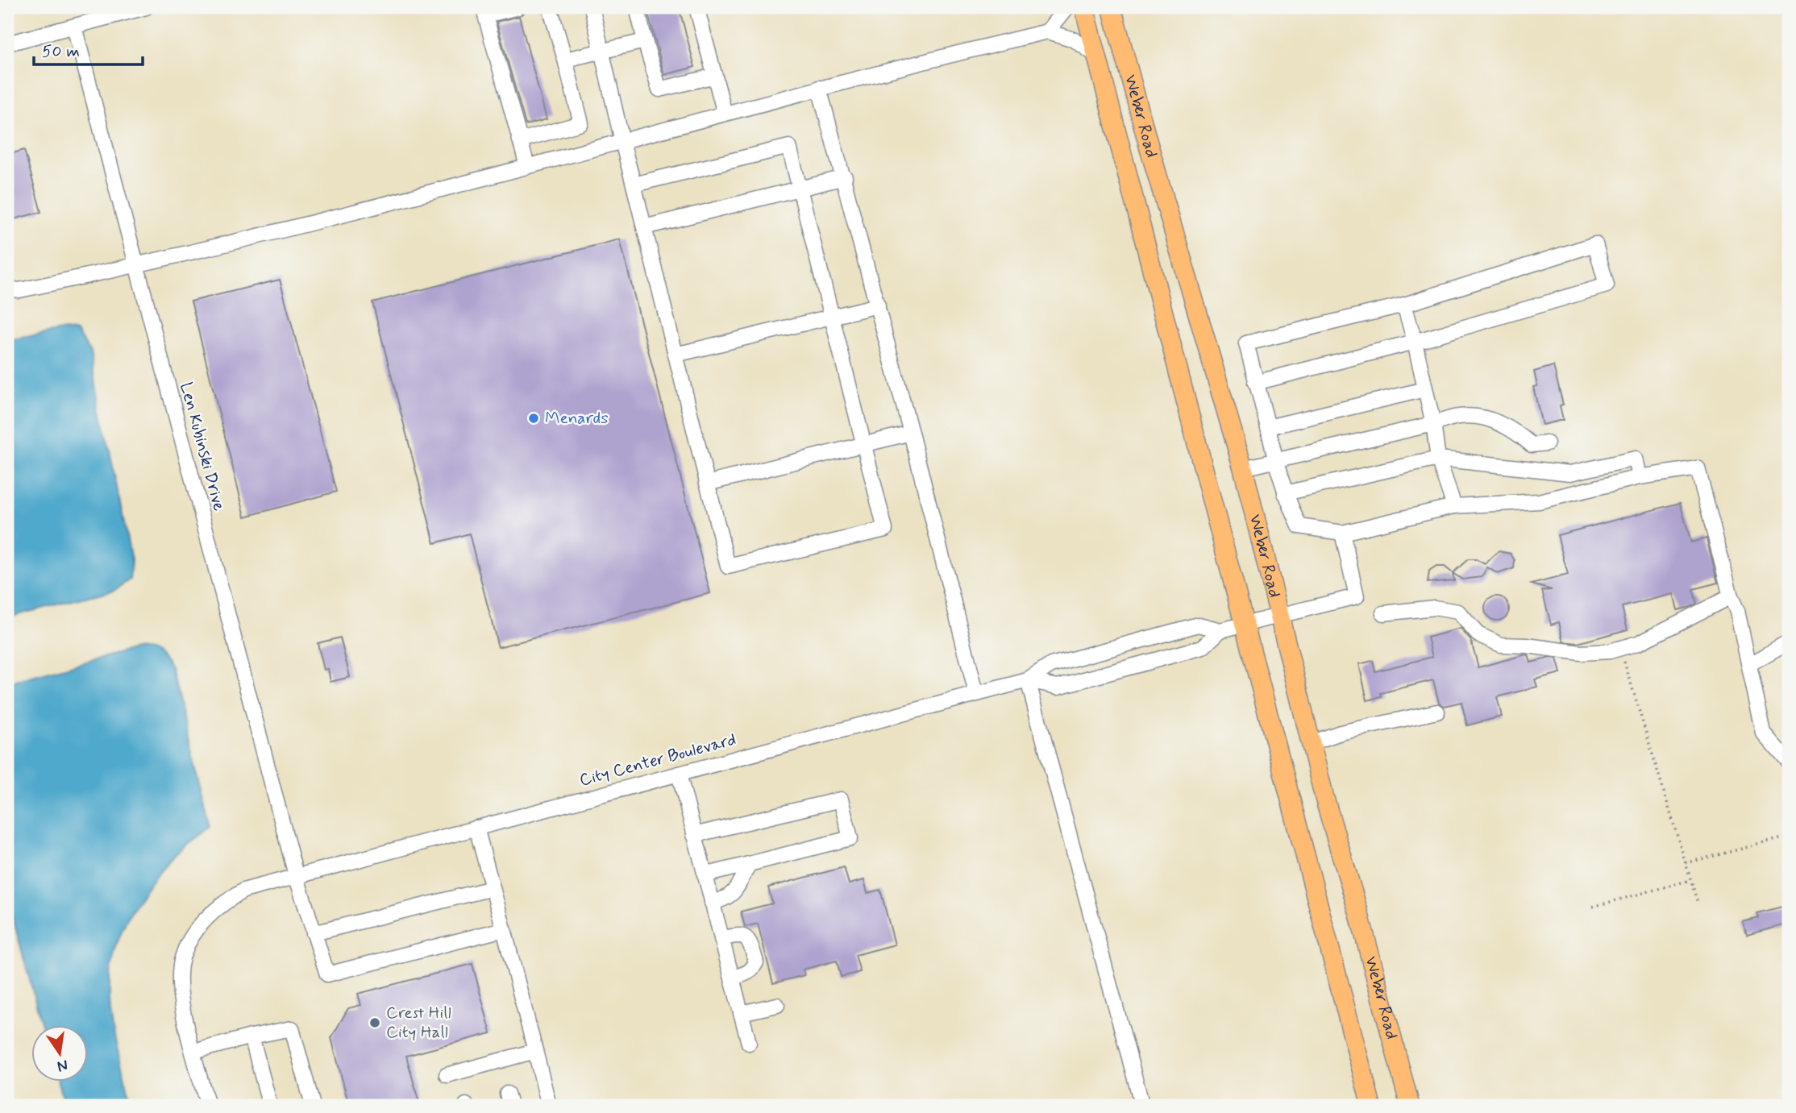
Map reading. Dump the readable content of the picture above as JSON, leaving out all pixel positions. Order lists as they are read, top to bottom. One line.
{"streets":{"main road":["Weber Road"],"street":["Len Kubinski Drive","City Center Boulevard"]},"crossings":[["Len Kubinski Drive","City Center Boulevard"]],"places":["Menards","Crest Hill City Hall"],"scale_bar":"50 m","north":"bottom"}
